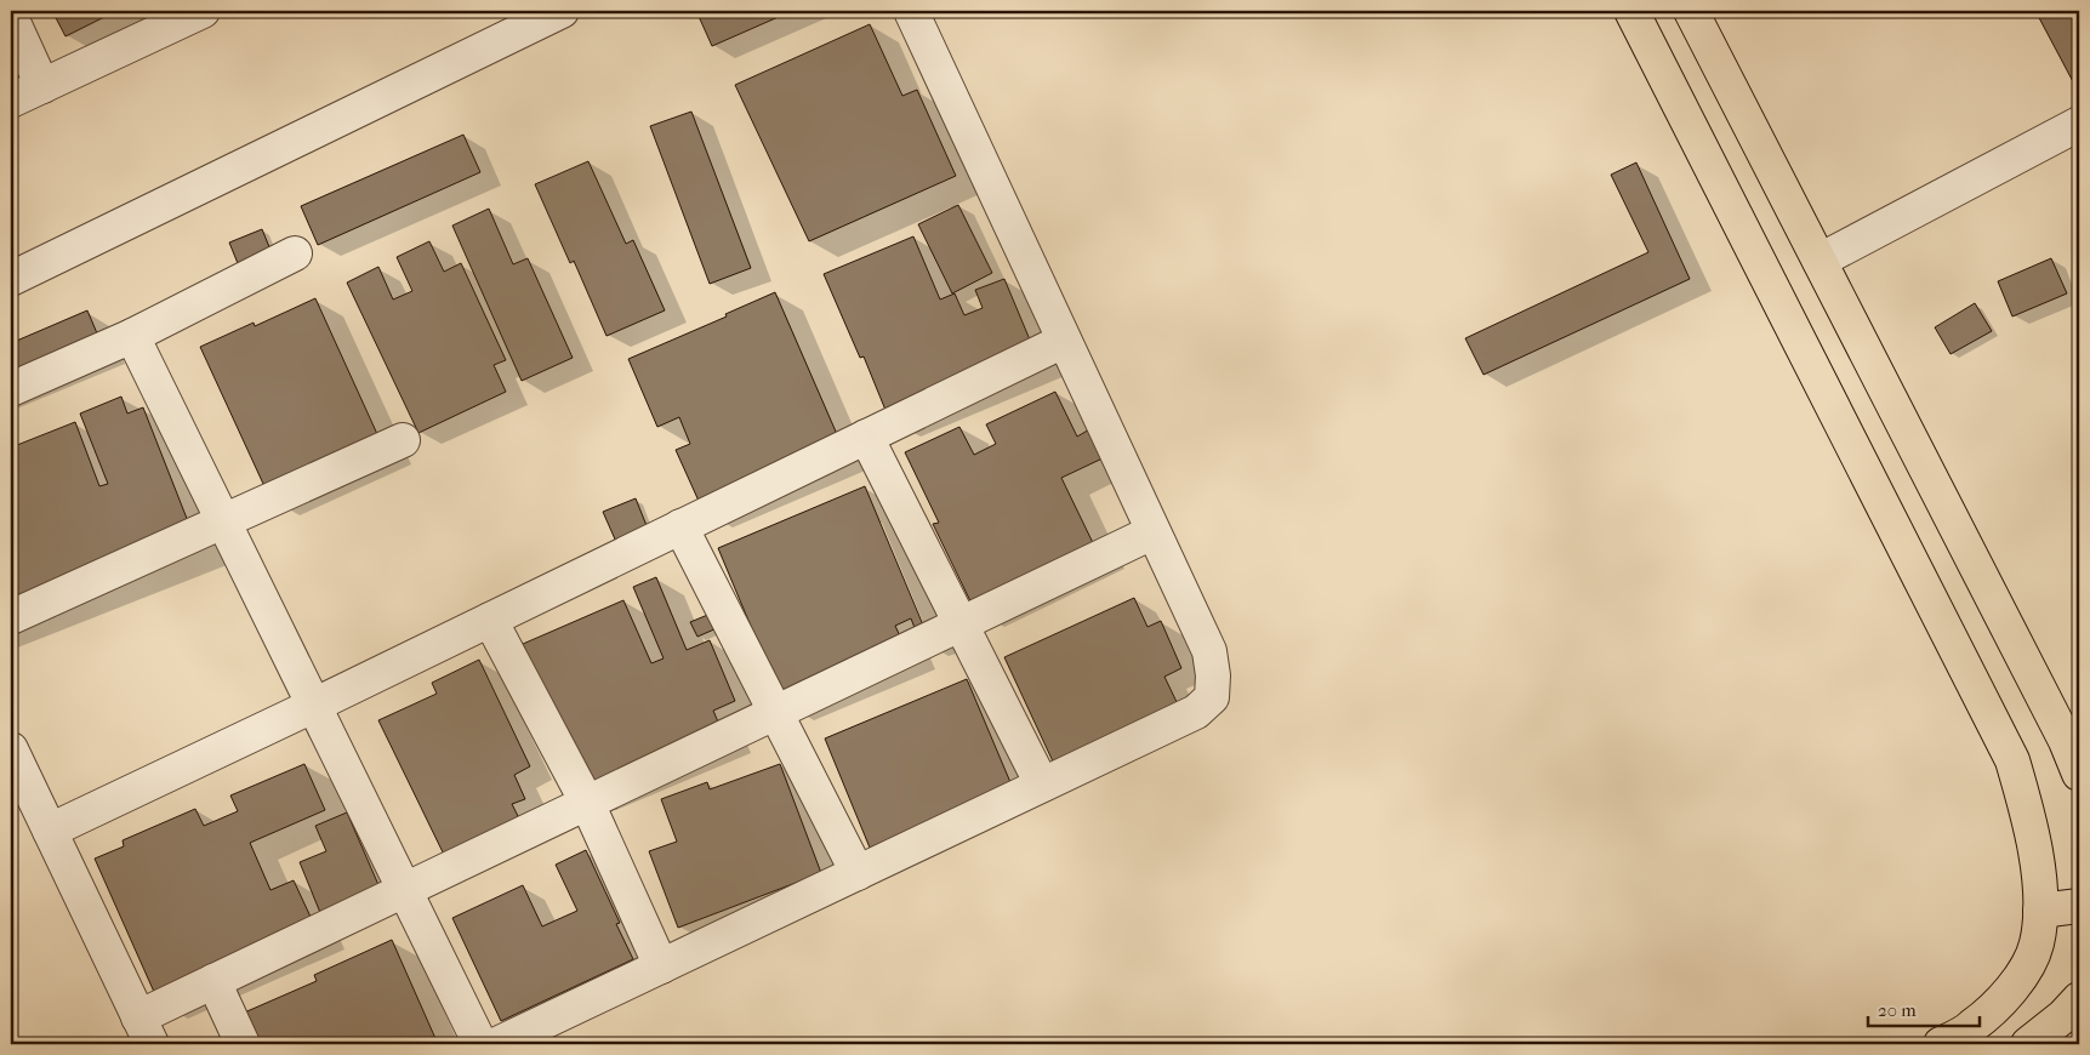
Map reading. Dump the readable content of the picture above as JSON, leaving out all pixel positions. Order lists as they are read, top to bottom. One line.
{"scale_bar":"20 m"}
